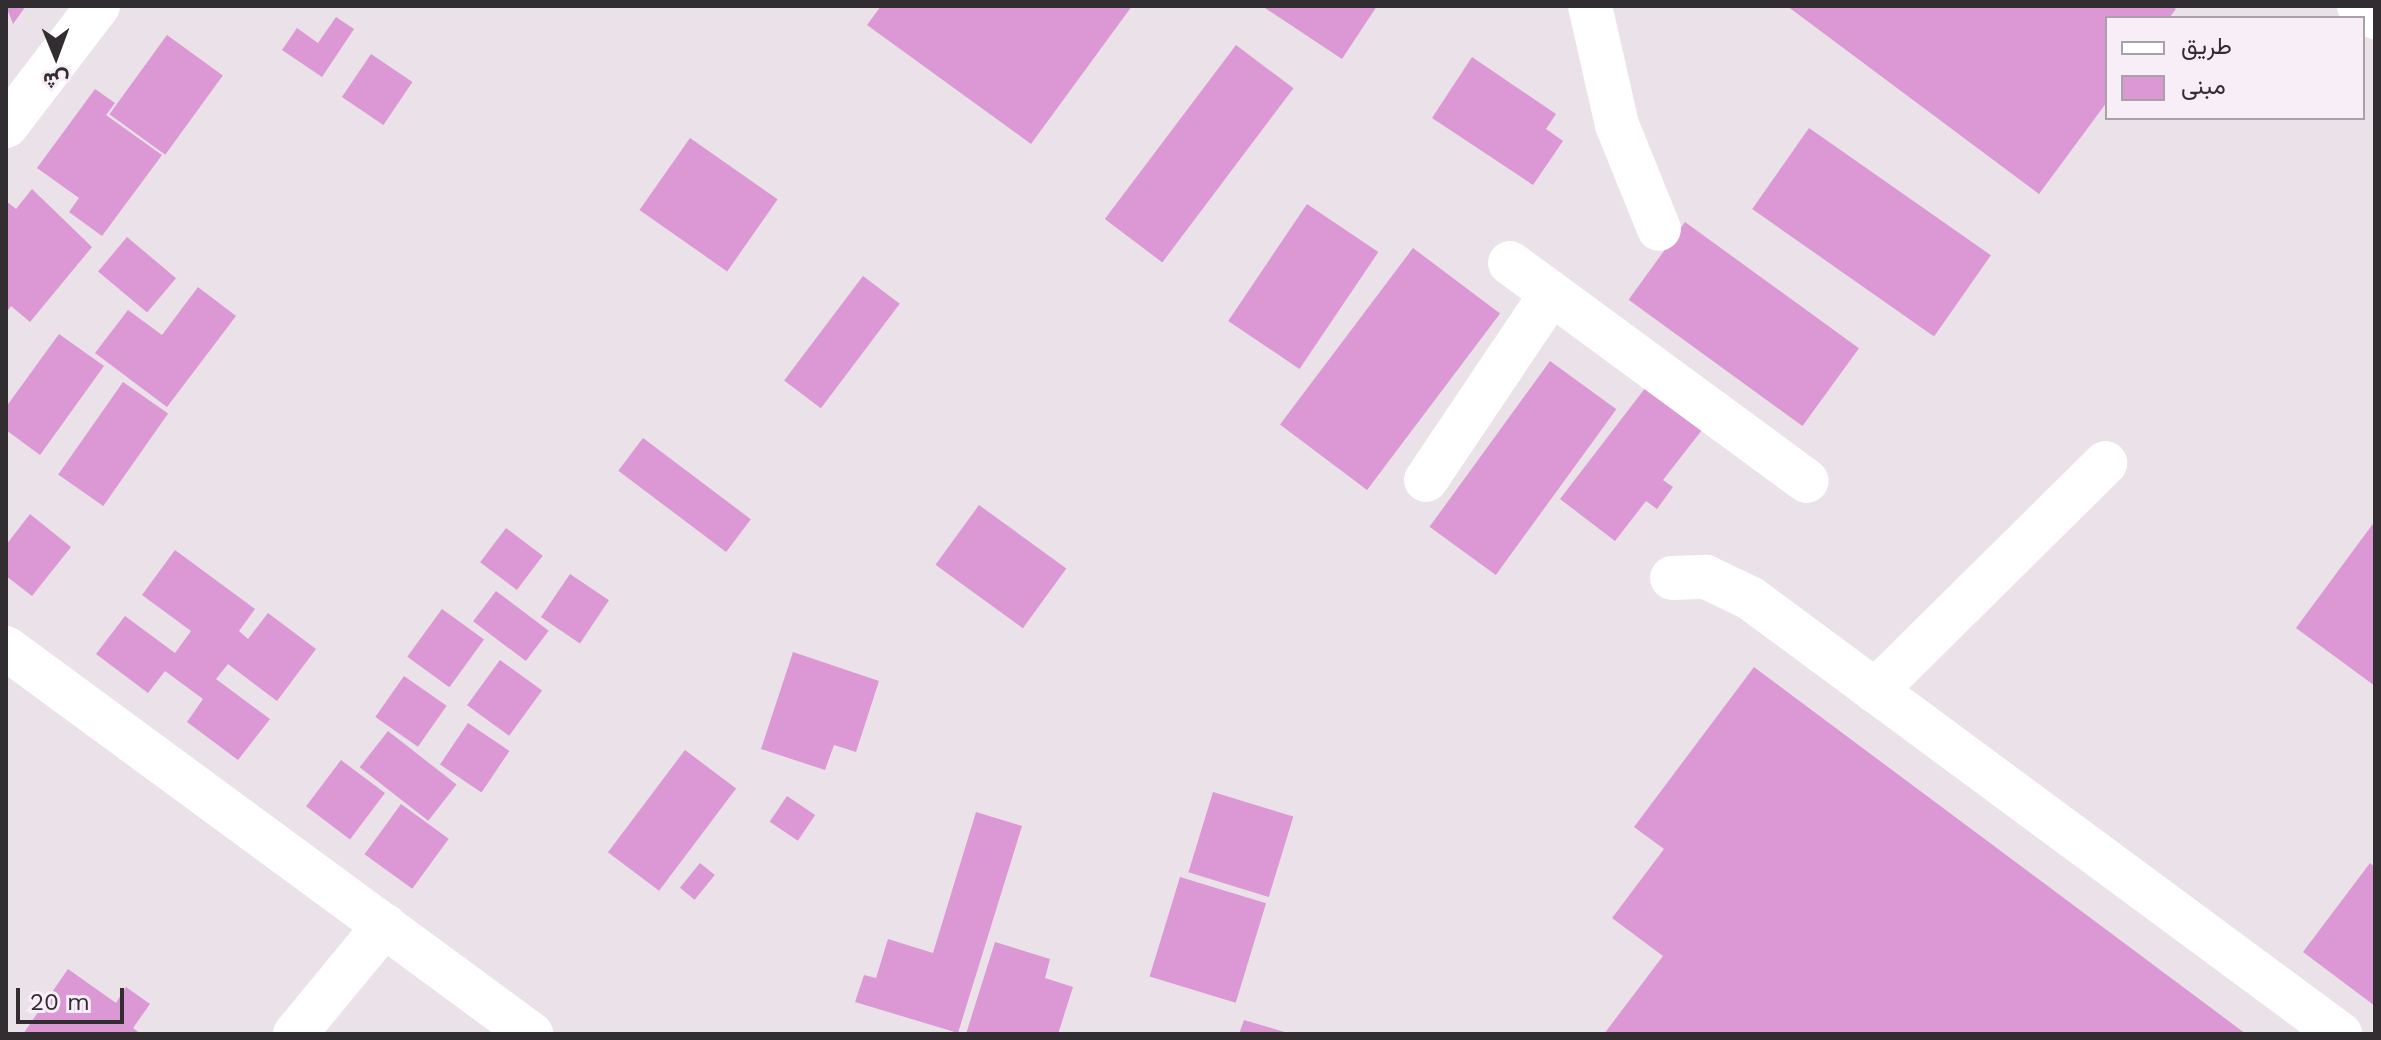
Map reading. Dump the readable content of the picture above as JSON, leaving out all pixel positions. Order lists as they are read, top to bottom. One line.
{"legend":["طريق","مبنى"],"scale_bar":"20 m","north":"bottom"}
